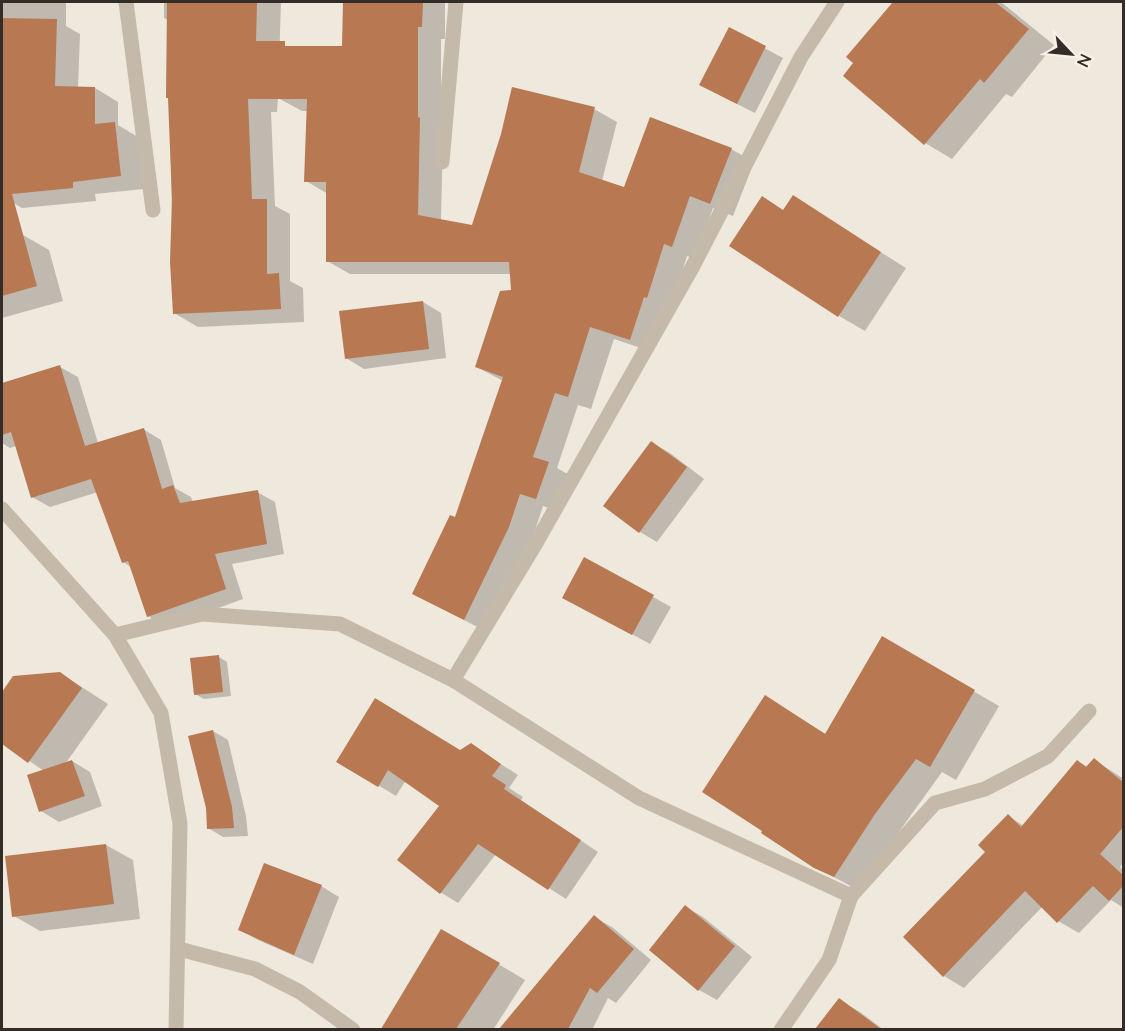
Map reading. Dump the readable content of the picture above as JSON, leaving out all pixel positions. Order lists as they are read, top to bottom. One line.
{"north":"bottom right"}
